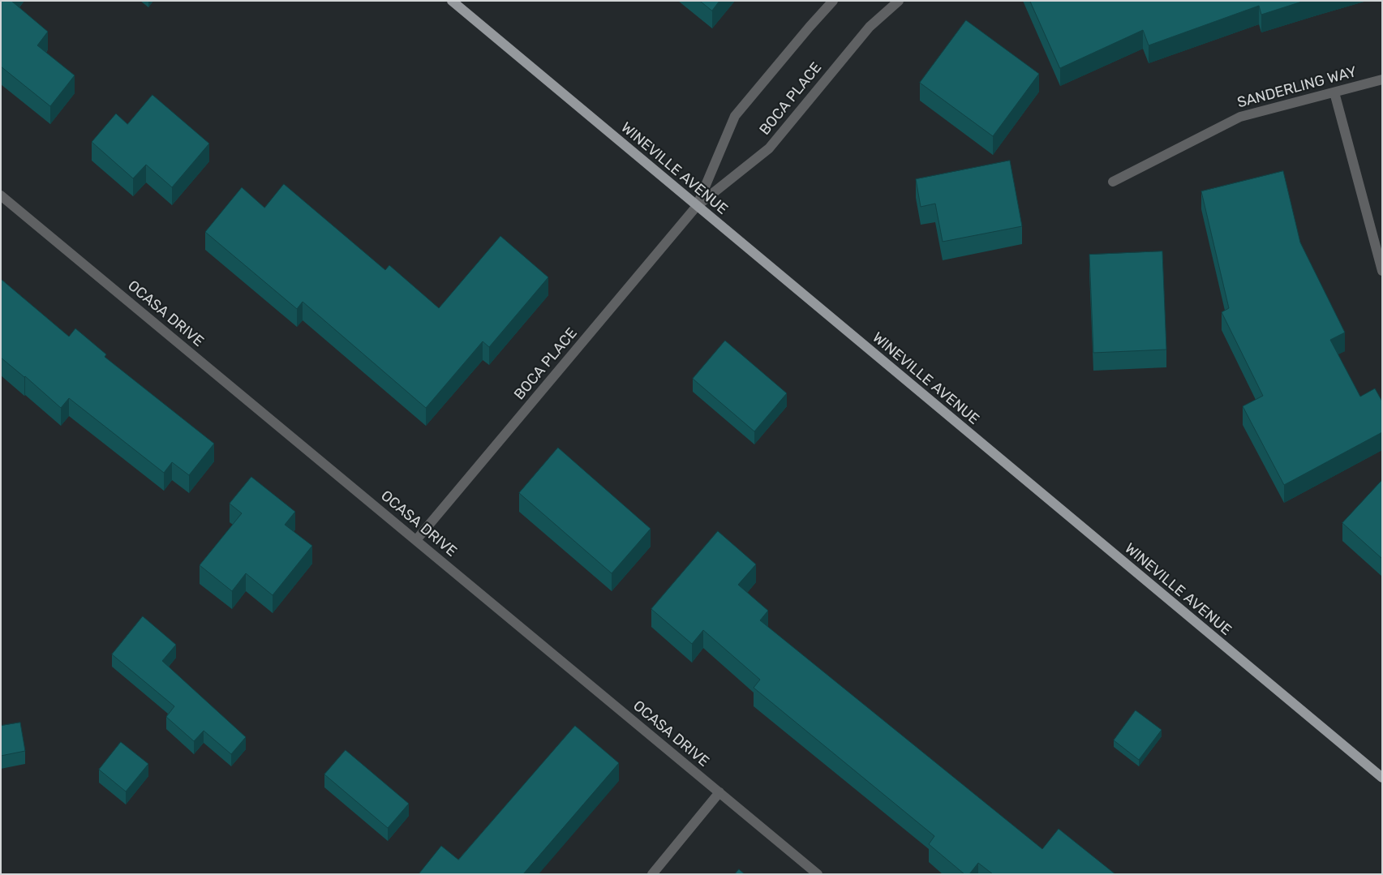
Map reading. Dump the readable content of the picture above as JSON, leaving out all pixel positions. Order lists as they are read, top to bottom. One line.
{"streets":{"main road":["WINEVILLE AVENUE"],"street":["SANDERLING WAY","BOCA PLACE","OCASA DRIVE"]},"crossings":[["BOCA PLACE","WINEVILLE AVENUE"],["BOCA PLACE","OCASA DRIVE"]]}
